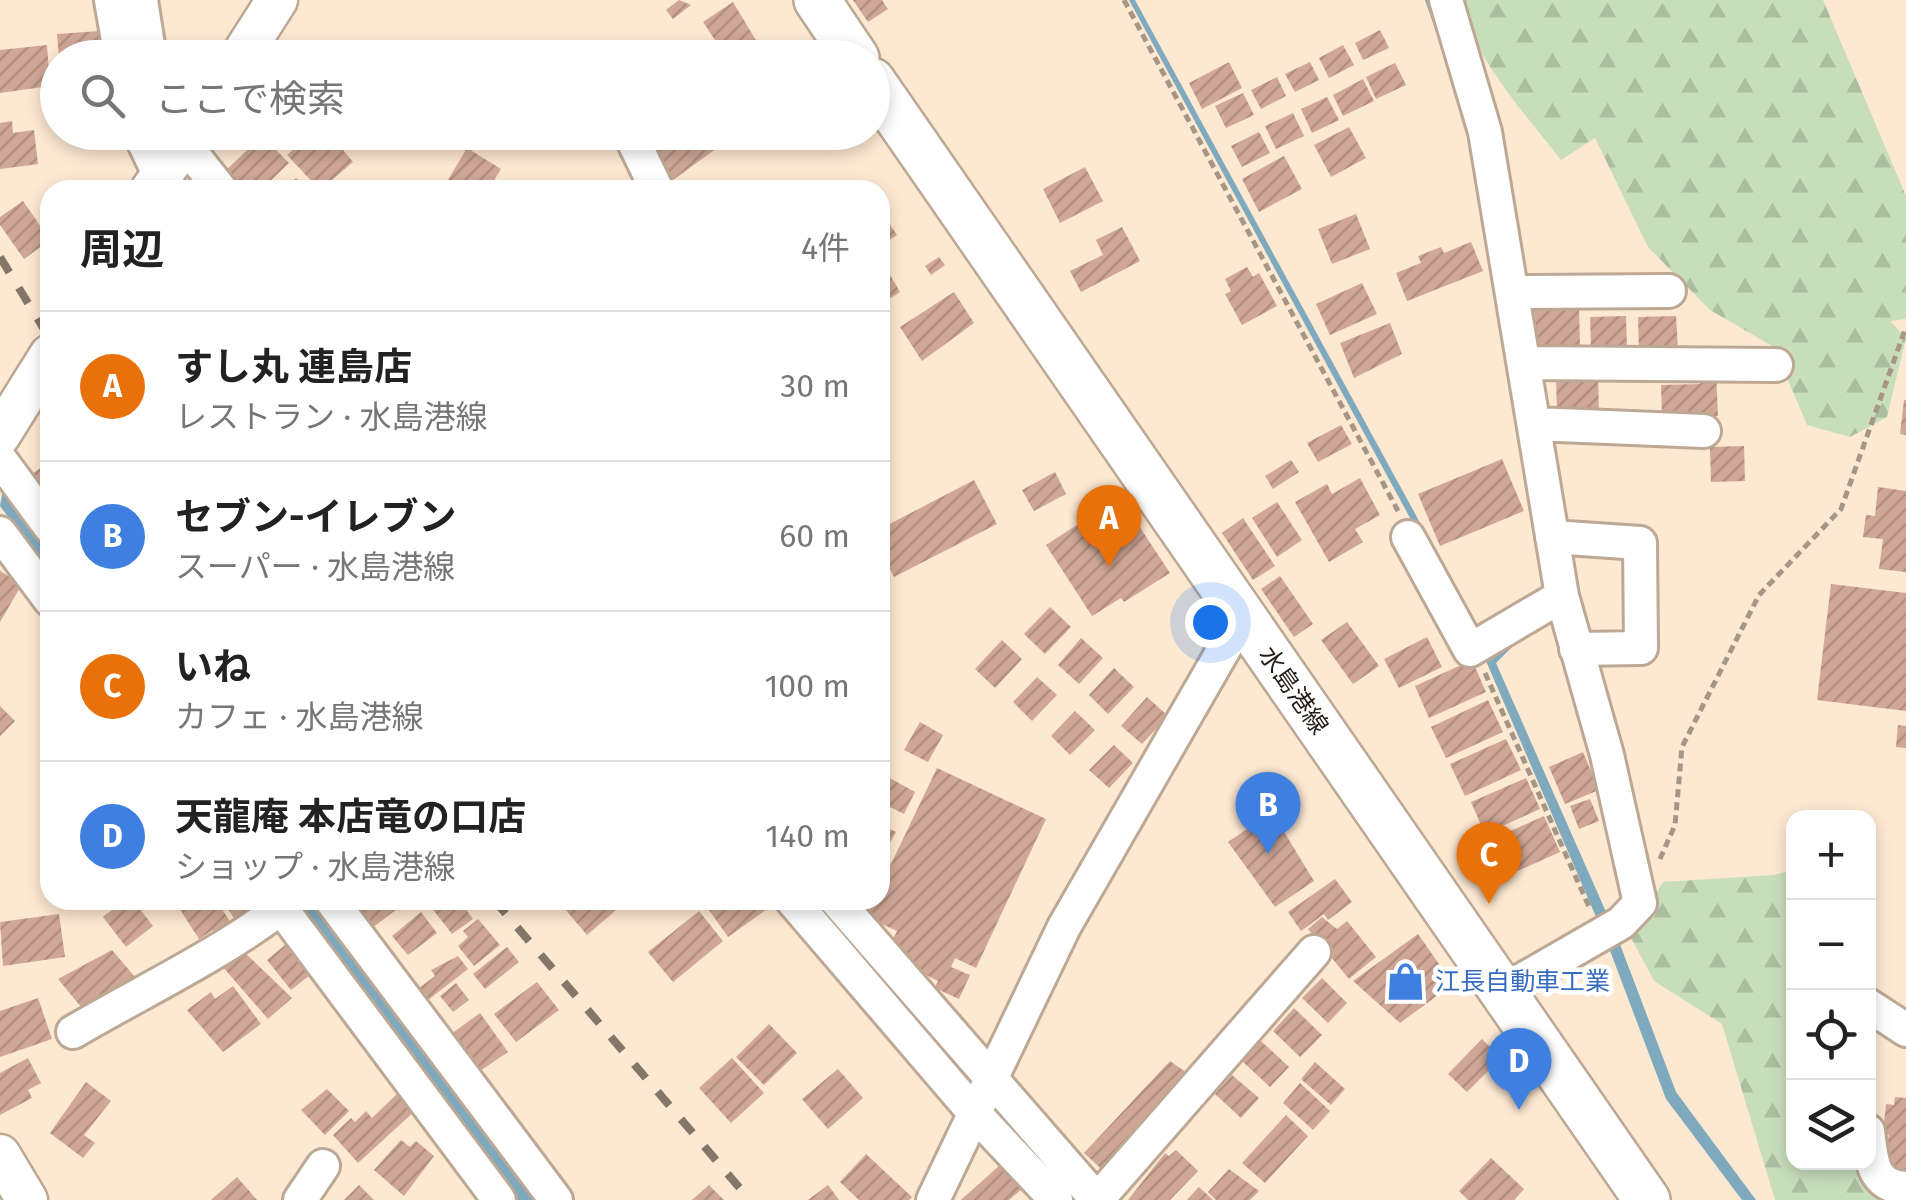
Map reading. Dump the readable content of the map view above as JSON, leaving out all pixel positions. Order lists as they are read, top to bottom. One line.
{"streets":{"main road":["水島港線"]},"places":{"shop":["江長自動車工業"]},"page":{"search":"ここで検索","heading":["周辺","4件"],"list":[{"mark":"A","name":"すし丸 連島店","note":"レストラン · 水島港線","value":"30 m"},{"mark":"B","name":"セブン-イレブン","note":"スーパー · 水島港線","value":"60 m"},{"mark":"C","name":"いね","note":"カフェ · 水島港線","value":"100 m"},{"mark":"D","name":"天龍庵 本店竜の口店","note":"ショップ · 水島港線","value":"140 m"}],"pins":["A","B","C","D"],"map_buttons":["+","−"]}}
